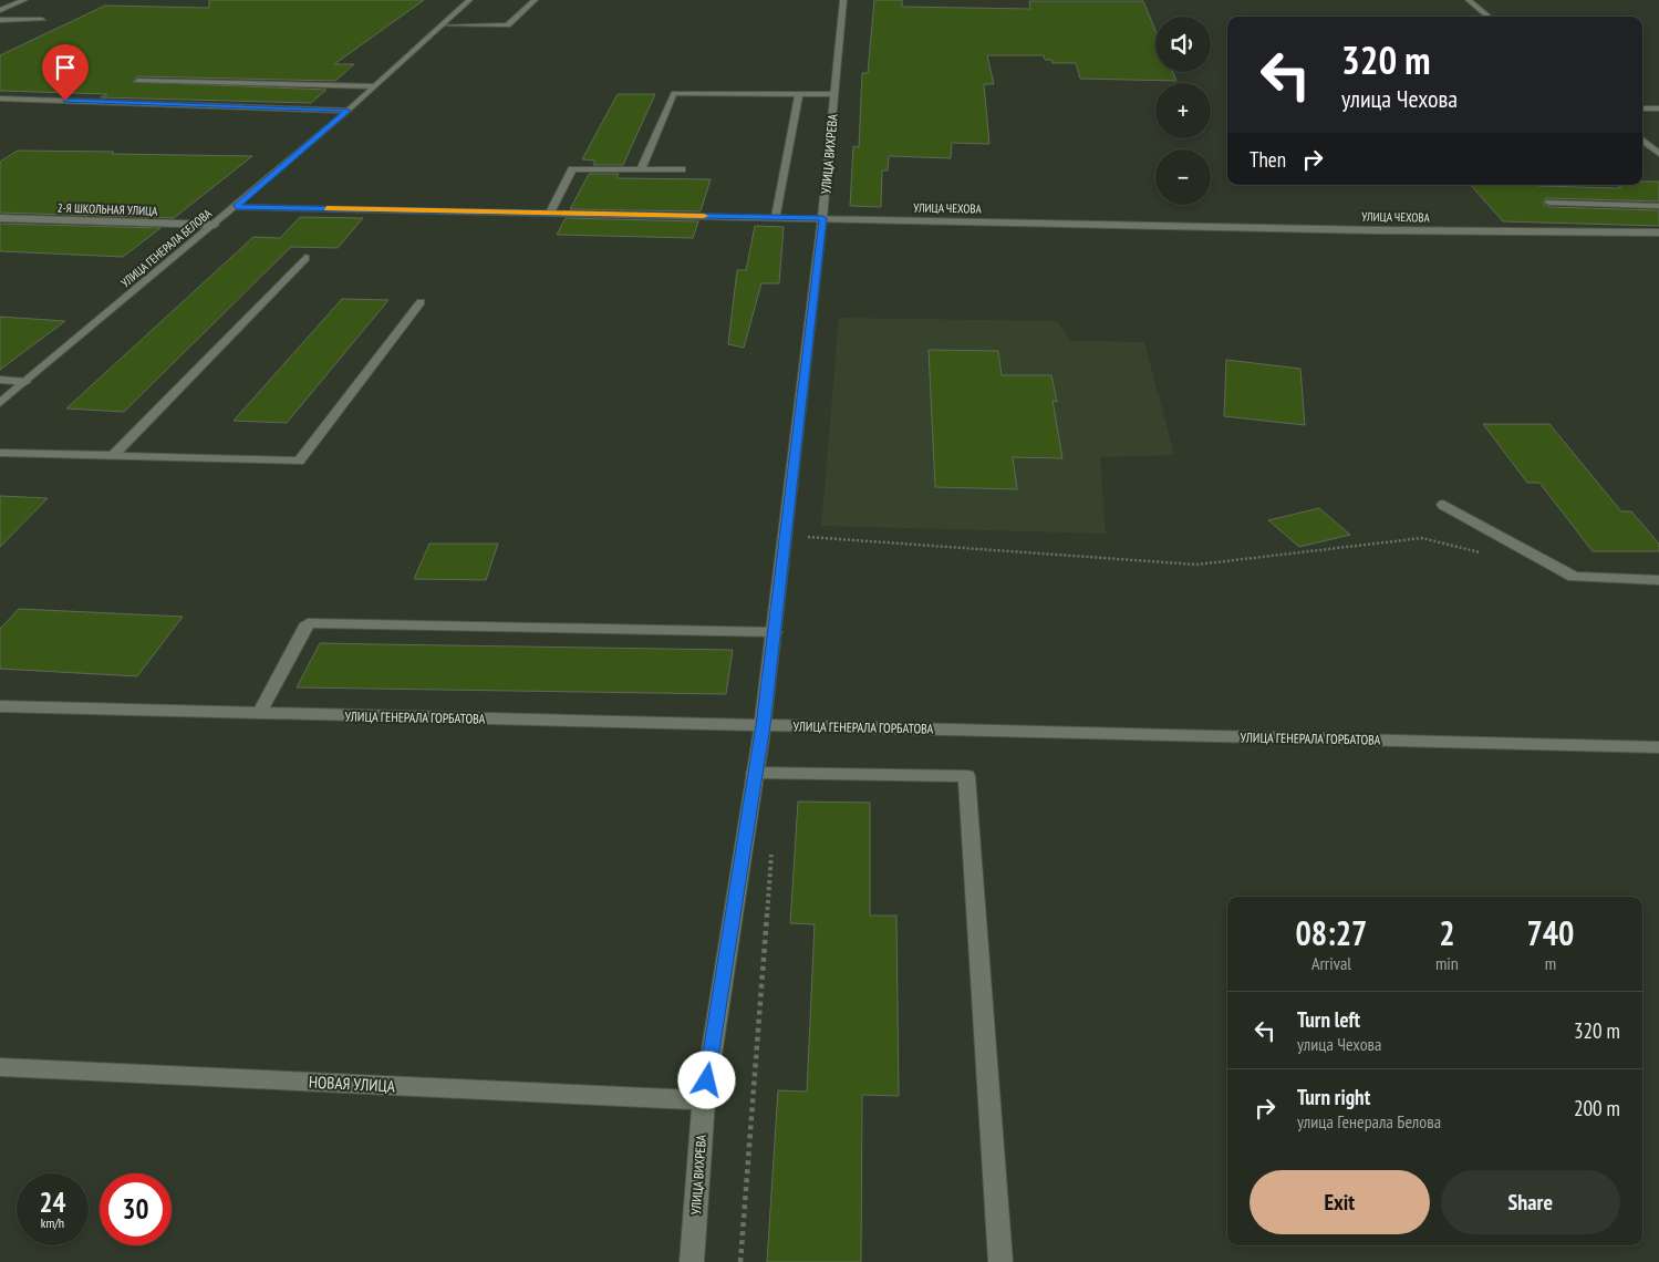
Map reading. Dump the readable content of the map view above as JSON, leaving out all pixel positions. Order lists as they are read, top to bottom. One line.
{"streets":{"street":["УЛИЦА ВИХРЕВА","УЛИЦА ЧЕХОВА","2-Я ШКОЛЬНАЯ УЛИЦА","УЛИЦА ГЕНЕРАЛА БЕЛОВА","УЛИЦА ГЕНЕРАЛА ГОРБАТОВА","НОВАЯ УЛИЦА"]},"crossings":[["УЛИЦА ВИХРЕВА","УЛИЦА ЧЕХОВА"],["УЛИЦА ВИХРЕВА","УЛИЦА ГЕНЕРАЛА ГОРБАТОВА"],["УЛИЦА ВИХРЕВА","НОВАЯ УЛИЦА"],["УЛИЦА ЧЕХОВА","УЛИЦА ГЕНЕРАЛА БЕЛОВА"],["2-Я ШКОЛЬНАЯ УЛИЦА","УЛИЦА ГЕНЕРАЛА БЕЛОВА"]],"page":{"map_buttons":["+","−"],"turn":["320 m","улица Чехова"],"then":"Then","eta":["08:27","Arrival","2","min","740","m"],"list":[{"name":"Turn left","note":"улица Чехова","value":"320 m"},{"name":"Turn right","note":"улица Генерала Белова","value":"200 m"}],"buttons":["Exit","Share"],"speed":"24 km/h","limit":"30"}}
